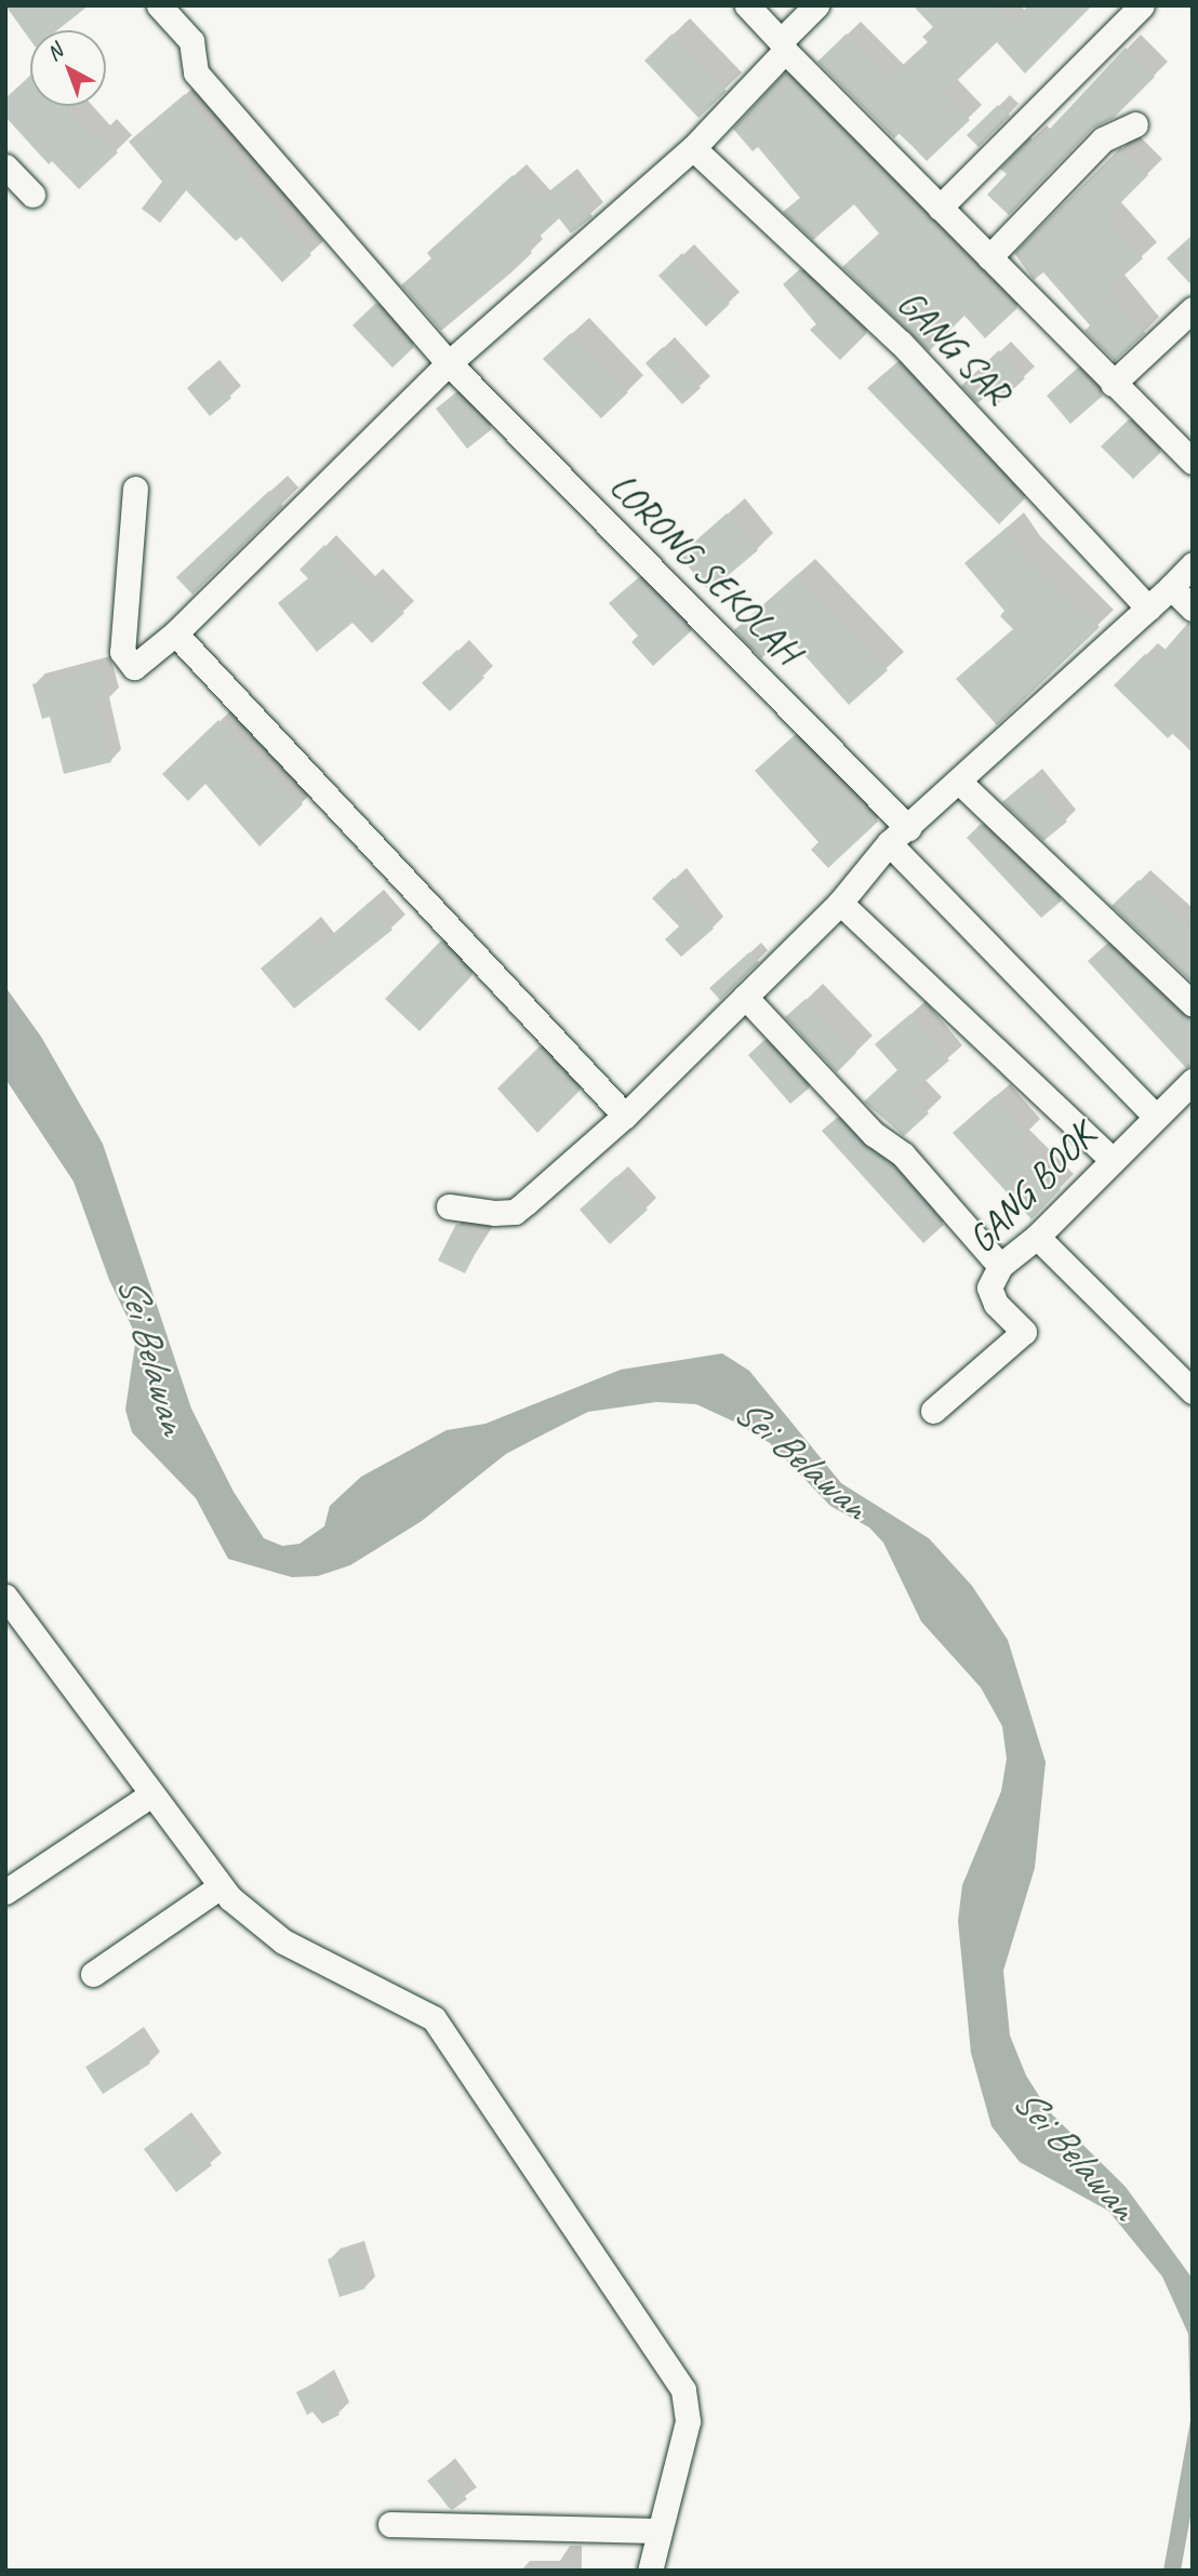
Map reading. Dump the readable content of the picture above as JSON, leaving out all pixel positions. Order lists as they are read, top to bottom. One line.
{"streets":{"street":["GANG SAR","LORONG SEKOLAH","GANG BOOK"]},"crossings":[["LORONG SEKOLAH","GANG BOOK"]],"water":["Sei Belawan"],"north":"top left"}
